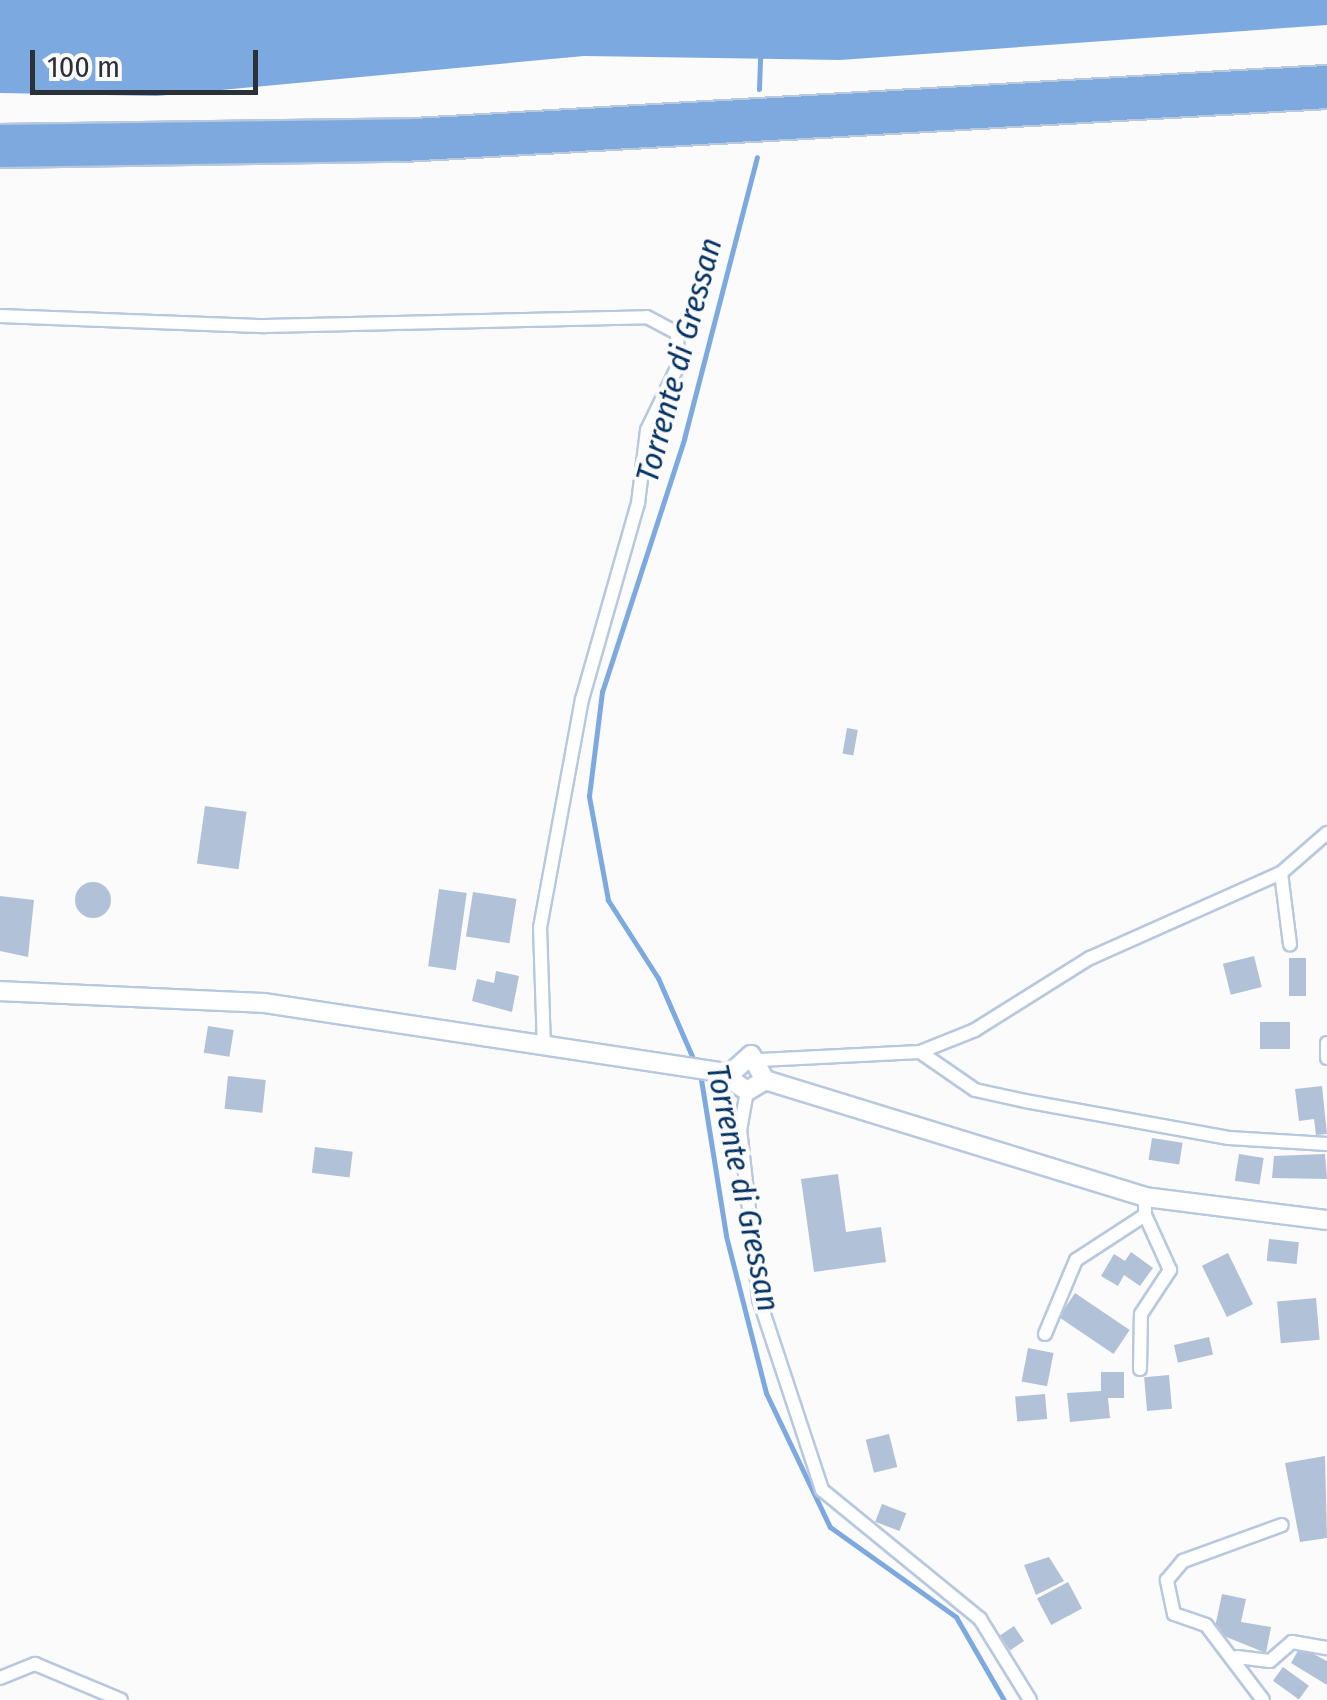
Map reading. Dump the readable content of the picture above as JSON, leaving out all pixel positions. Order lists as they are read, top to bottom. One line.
{"water":["Torrente di Gressan"],"scale_bar":"100 m"}
